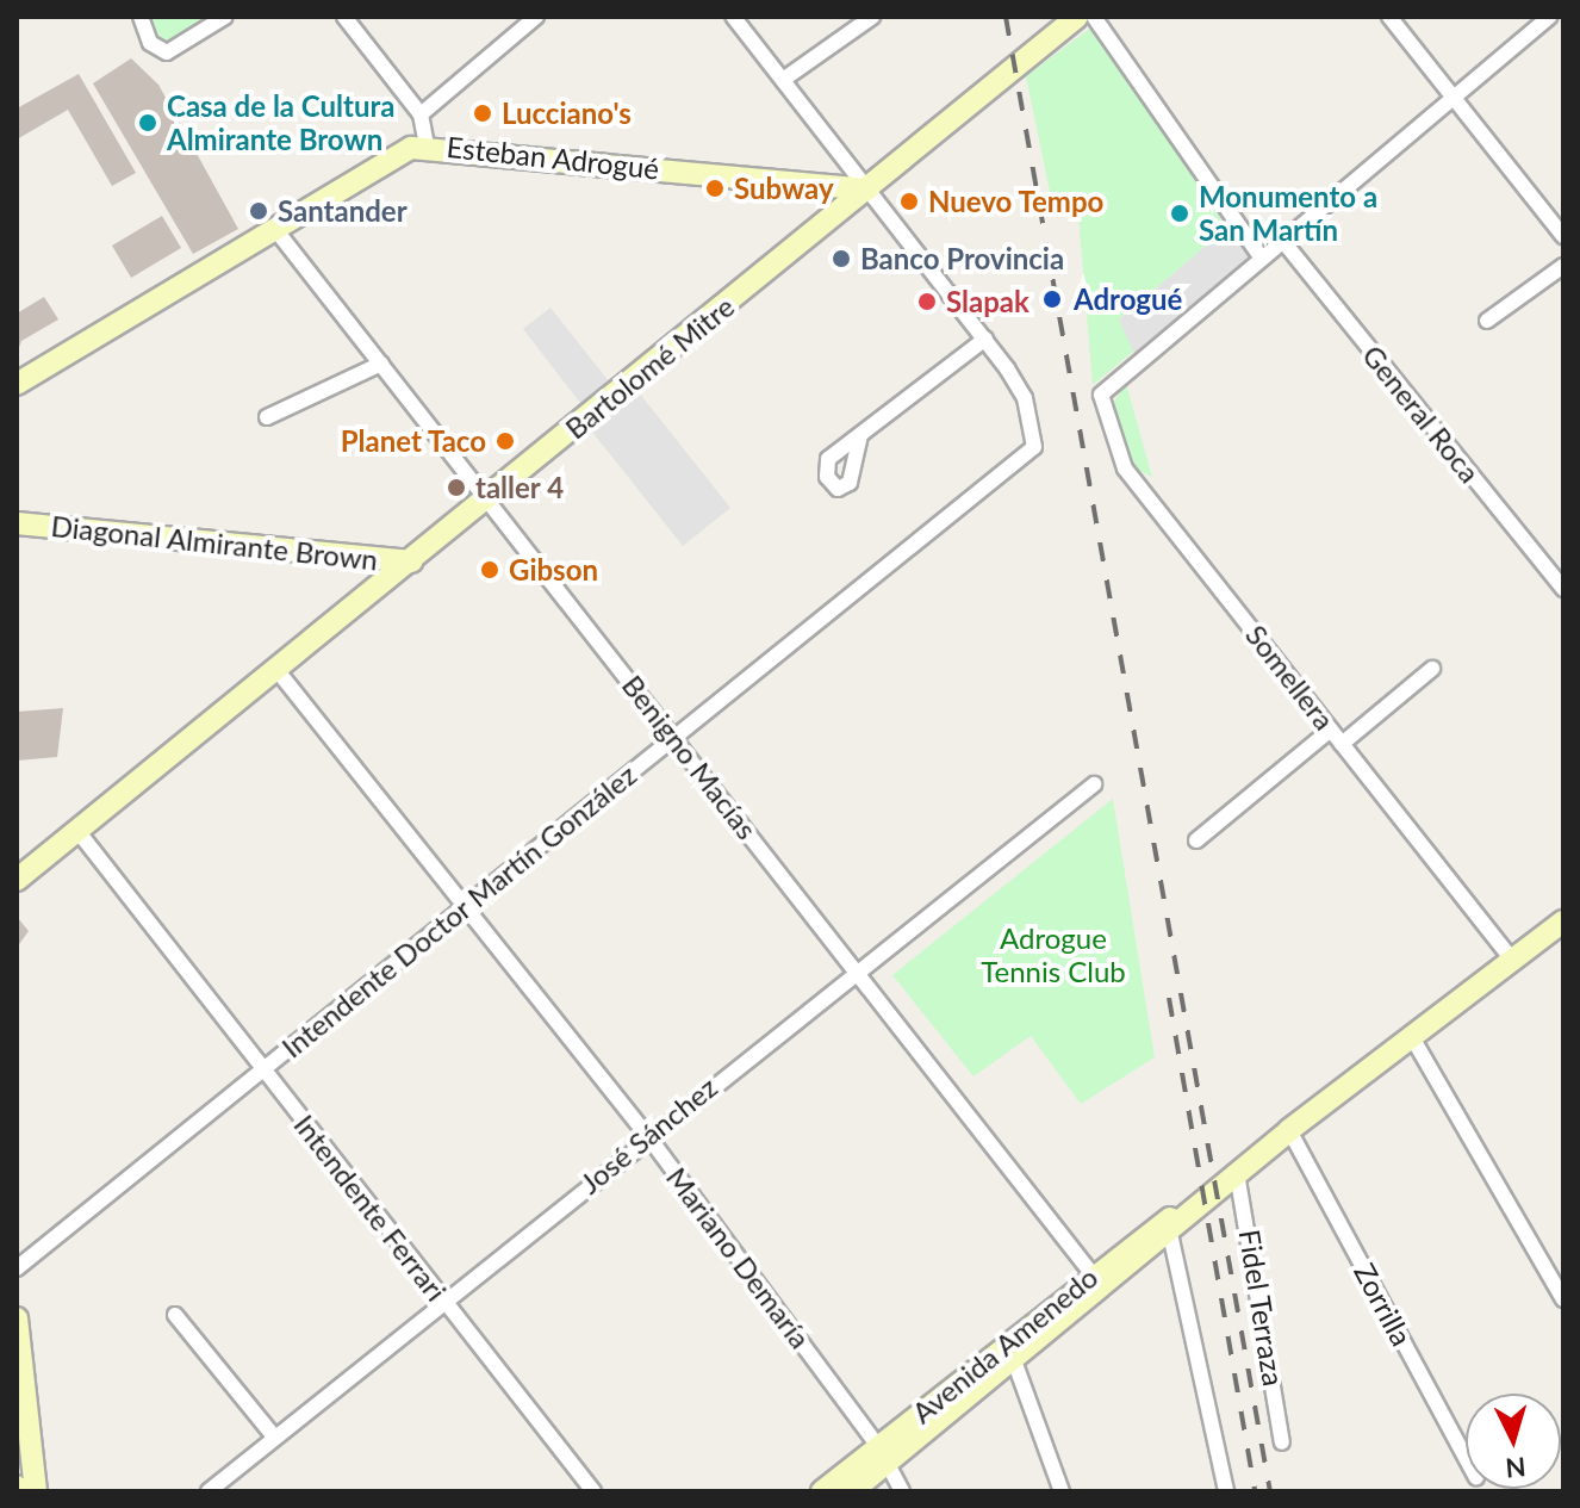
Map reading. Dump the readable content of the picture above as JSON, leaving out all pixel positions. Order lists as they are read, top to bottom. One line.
{"streets":{"street":["Esteban Adrogué","Bartolomé Mitre","General Roca","Diagonal Almirante Brown","Somellera","Benigno Macías","Intendente Doctor Martín González","José Sánchez","Intendente Ferrari","Mariano Demaría","Zorrilla","Fidel Terraza","Avenida Amenedo"]},"crossings":[["Esteban Adrogué","Bartolomé Mitre"],["Esteban Adrogué","Benigno Macías"],["Bartolomé Mitre","Diagonal Almirante Brown"],["Bartolomé Mitre","Benigno Macías"],["Bartolomé Mitre","Intendente Ferrari"],["Bartolomé Mitre","Mariano Demaría"],["Somellera","Avenida Amenedo"],["Benigno Macías","Intendente Doctor Martín González"],["Benigno Macías","José Sánchez"],["Benigno Macías","Avenida Amenedo"],["Intendente Doctor Martín González","Intendente Ferrari"],["Intendente Doctor Martín González","Mariano Demaría"],["José Sánchez","Intendente Ferrari"],["José Sánchez","Mariano Demaría"],["Mariano Demaría","Avenida Amenedo"],["Zorrilla","Avenida Amenedo"],["Fidel Terraza","Avenida Amenedo"]],"parks":["Adrogue Tennis Club"],"places":["Lucciano's","Casa de la Cultura Almirante Brown","Subway","Nuevo Tempo","Santander","Monumento a San Martín","Banco Provincia","Adrogué","Slapak","Planet Taco","taller 4","Gibson"],"north":"bottom"}
